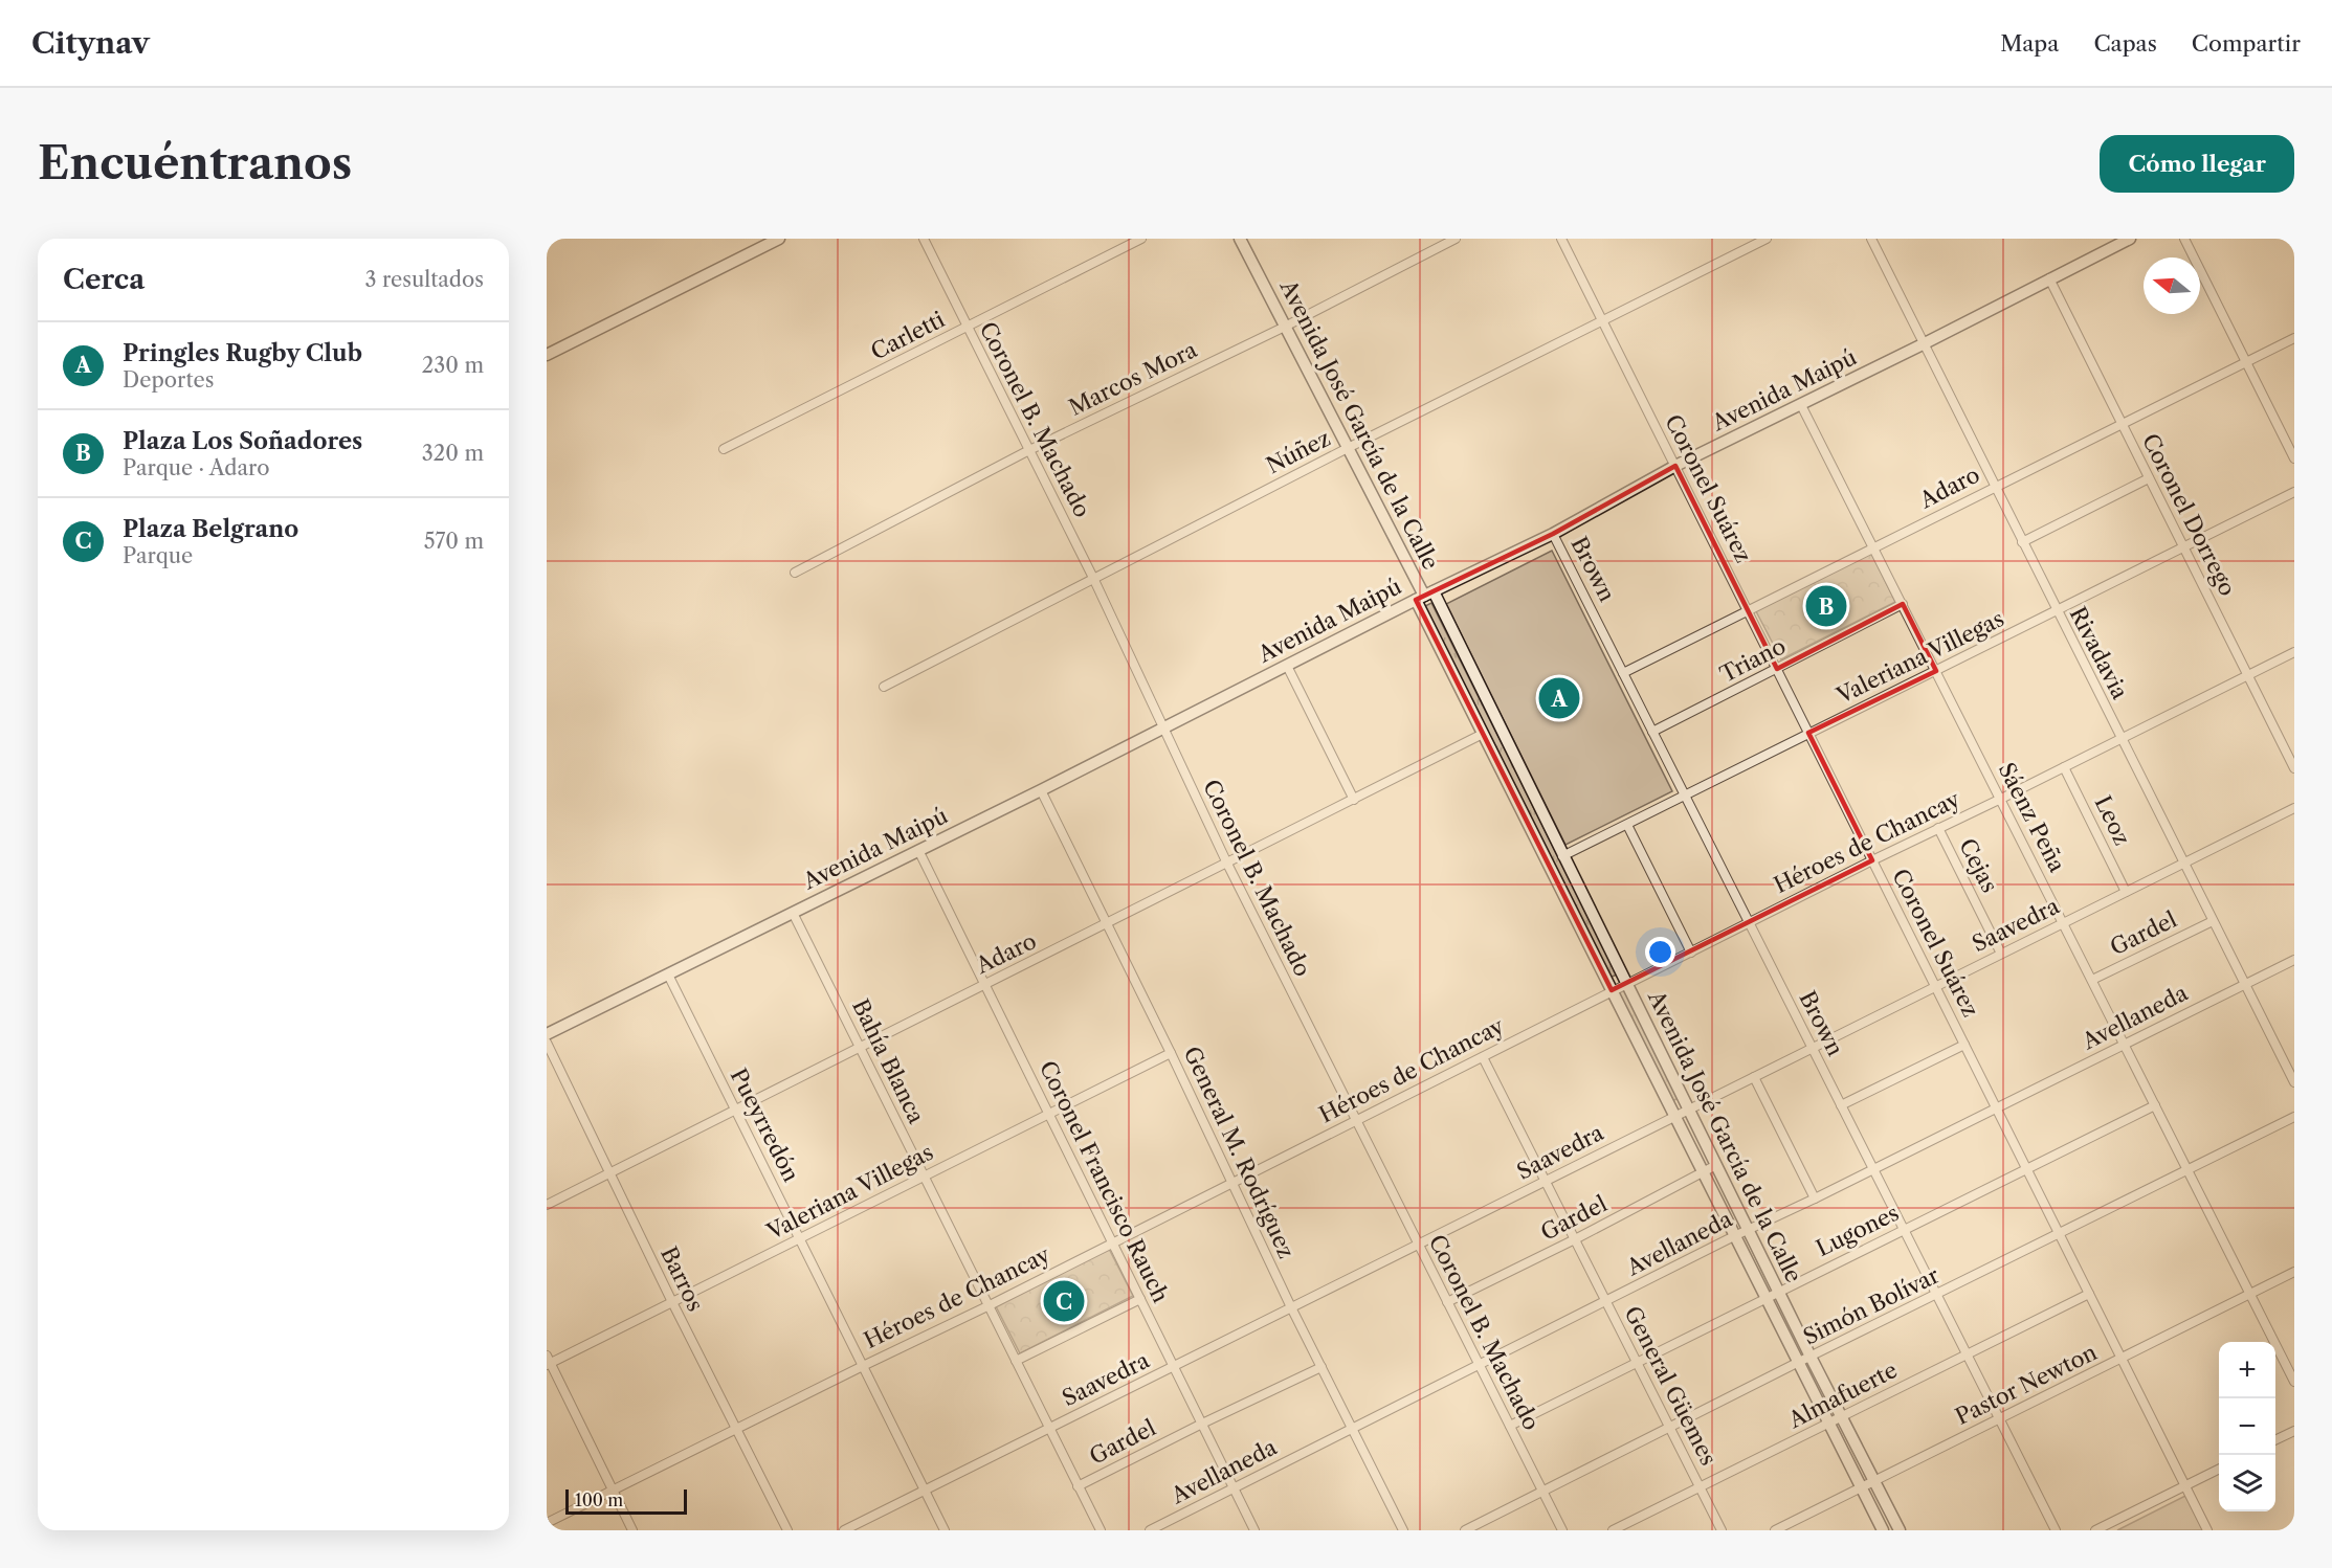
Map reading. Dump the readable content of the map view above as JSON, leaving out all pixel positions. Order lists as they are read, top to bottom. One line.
{"streets":{"main road":["Avenida Maipú","Avenida José García de la Calle"],"street":["Carletti","Marcos Mora","Coronel B. Machado","Núñez","Adaro","Coronel Suárez","Coronel Dorrego","Brown","Rivadavia","Valeriana Villegas","Triano","Sáenz Peña","Leoz","Héroes de Chancay","Cejas","Saavedra","Gardel","Avellaneda","Bahía Blanca","Pueyrredón","General M. Rodríguez","Coronel Francisco Rauch","Lugones","Barros","Simón Bolívar","Pastor Newton","General Güemes","Almafuerte"]},"crossings":[["Carletti","Coronel B. Machado"],["Marcos Mora","Coronel B. Machado"],["Marcos Mora","Avenida José García de la Calle"],["Avenida Maipú","Coronel B. Machado"],["Avenida Maipú","Avenida José García de la Calle"],["Avenida Maipú","Coronel Suárez"],["Avenida Maipú","Coronel Dorrego"],["Avenida Maipú","Brown"],["Avenida Maipú","Rivadavia"],["Avenida Maipú","Sáenz Peña"],["Avenida Maipú","Bahía Blanca"],["Avenida Maipú","Pueyrredón"],["Avenida Maipú","General M. Rodríguez"],["Avenida Maipú","Coronel Francisco Rauch"],["Coronel B. Machado","Núñez"],["Coronel B. Machado","Adaro"],["Coronel B. Machado","Héroes de Chancay"],["Coronel B. Machado","Saavedra"],["Coronel B. Machado","Gardel"],["Coronel B. Machado","Avellaneda"],["Coronel B. Machado","Lugones"],["Coronel B. Machado","Simón Bolívar"],["Avenida José García de la Calle","Núñez"],["Avenida José García de la Calle","Adaro"],["Avenida José García de la Calle","Valeriana Villegas"],["Avenida José García de la Calle","Héroes de Chancay"],["Avenida José García de la Calle","Saavedra"],["Avenida José García de la Calle","Gardel"],["Avenida José García de la Calle","Avellaneda"],["Avenida José García de la Calle","Lugones"],["Avenida José García de la Calle","Simón Bolívar"],["Avenida José García de la Calle","Pastor Newton"],["Avenida José García de la Calle","Almafuerte"],["Núñez","Coronel Suárez"],["Adaro","Coronel Suárez"],["Adaro","Coronel Dorrego"],["Adaro","Brown"],["Adaro","Rivadavia"],["Adaro","Sáenz Peña"],["Adaro","Bahía Blanca"],["Adaro","Pueyrredón"],["Adaro","General M. Rodríguez"],["Adaro","Coronel Francisco Rauch"],["Adaro","Barros"],["Coronel Suárez","Valeriana Villegas"],["Coronel Suárez","Triano"],["Coronel Suárez","Héroes de Chancay"],["Coronel Suárez","Saavedra"],["Coronel Suárez","Avellaneda"],["Coronel Suárez","Lugones"],["Coronel Suárez","Simón Bolívar"],["Coronel Suárez","Pastor Newton"],["Coronel Suárez","Almafuerte"],["Coronel Dorrego","Valeriana Villegas"],["Coronel Dorrego","Héroes de Chancay"],["Brown","Valeriana Villegas"],["Brown","Triano"],["Brown","Héroes de Chancay"],["Brown","Saavedra"],["Brown","Avellaneda"],["Brown","Lugones"],["Brown","Simón Bolívar"],["Brown","Pastor Newton"],["Brown","Almafuerte"],["Rivadavia","Valeriana Villegas"],["Rivadavia","Héroes de Chancay"],["Rivadavia","Saavedra"],["Rivadavia","Gardel"],["Rivadavia","Avellaneda"],["Valeriana Villegas","Sáenz Peña"],["Valeriana Villegas","Bahía Blanca"],["Valeriana Villegas","Pueyrredón"],["Valeriana Villegas","General M. Rodríguez"],["Valeriana Villegas","Coronel Francisco Rauch"],["Valeriana Villegas","Barros"],["Triano","Sáenz Peña"],["Sáenz Peña","Héroes de Chancay"],["Sáenz Peña","Saavedra"],["Sáenz Peña","Gardel"],["Sáenz Peña","Avellaneda"],["Sáenz Peña","Lugones"],["Sáenz Peña","Simón Bolívar"],["Sáenz Peña","Pastor Newton"],["Leoz","Héroes de Chancay"],["Leoz","Saavedra"],["Héroes de Chancay","Cejas"],["Héroes de Chancay","Bahía Blanca"],["Héroes de Chancay","Pueyrredón"],["Héroes de Chancay","General M. Rodríguez"],["Héroes de Chancay","Coronel Francisco Rauch"],["Héroes de Chancay","Barros"],["Héroes de Chancay","General Güemes"],["Cejas","Saavedra"],["Saavedra","Bahía Blanca"],["Saavedra","Pueyrredón"],["Saavedra","General M. Rodríguez"],["Saavedra","Coronel Francisco Rauch"],["Saavedra","General Güemes"],["Gardel","Bahía Blanca"],["Gardel","General M. Rodríguez"],["Gardel","Coronel Francisco Rauch"],["Gardel","General Güemes"],["Avellaneda","General M. Rodríguez"],["Avellaneda","Coronel Francisco Rauch"],["Avellaneda","General Güemes"],["Lugones","General Güemes"],["Simón Bolívar","General Güemes"],["General Güemes","Almafuerte"]],"scale_bar":"100 m","north":"left","page":{"header":"Citynav","nav":["Mapa","Capas","Compartir"],"buttons":"Cómo llegar","title":"Encuéntranos","heading":["Cerca","3 resultados"],"list":[{"mark":"A","name":"Pringles Rugby Club","note":"Deportes","value":"230 m"},{"mark":"B","name":"Plaza Los Soñadores","note":"Parque · Adaro","value":"320 m"},{"mark":"C","name":"Plaza Belgrano","note":"Parque","value":"570 m"}],"pins":["B","A","C"],"map_buttons":["+","−"],"scale":"100 m"}}
